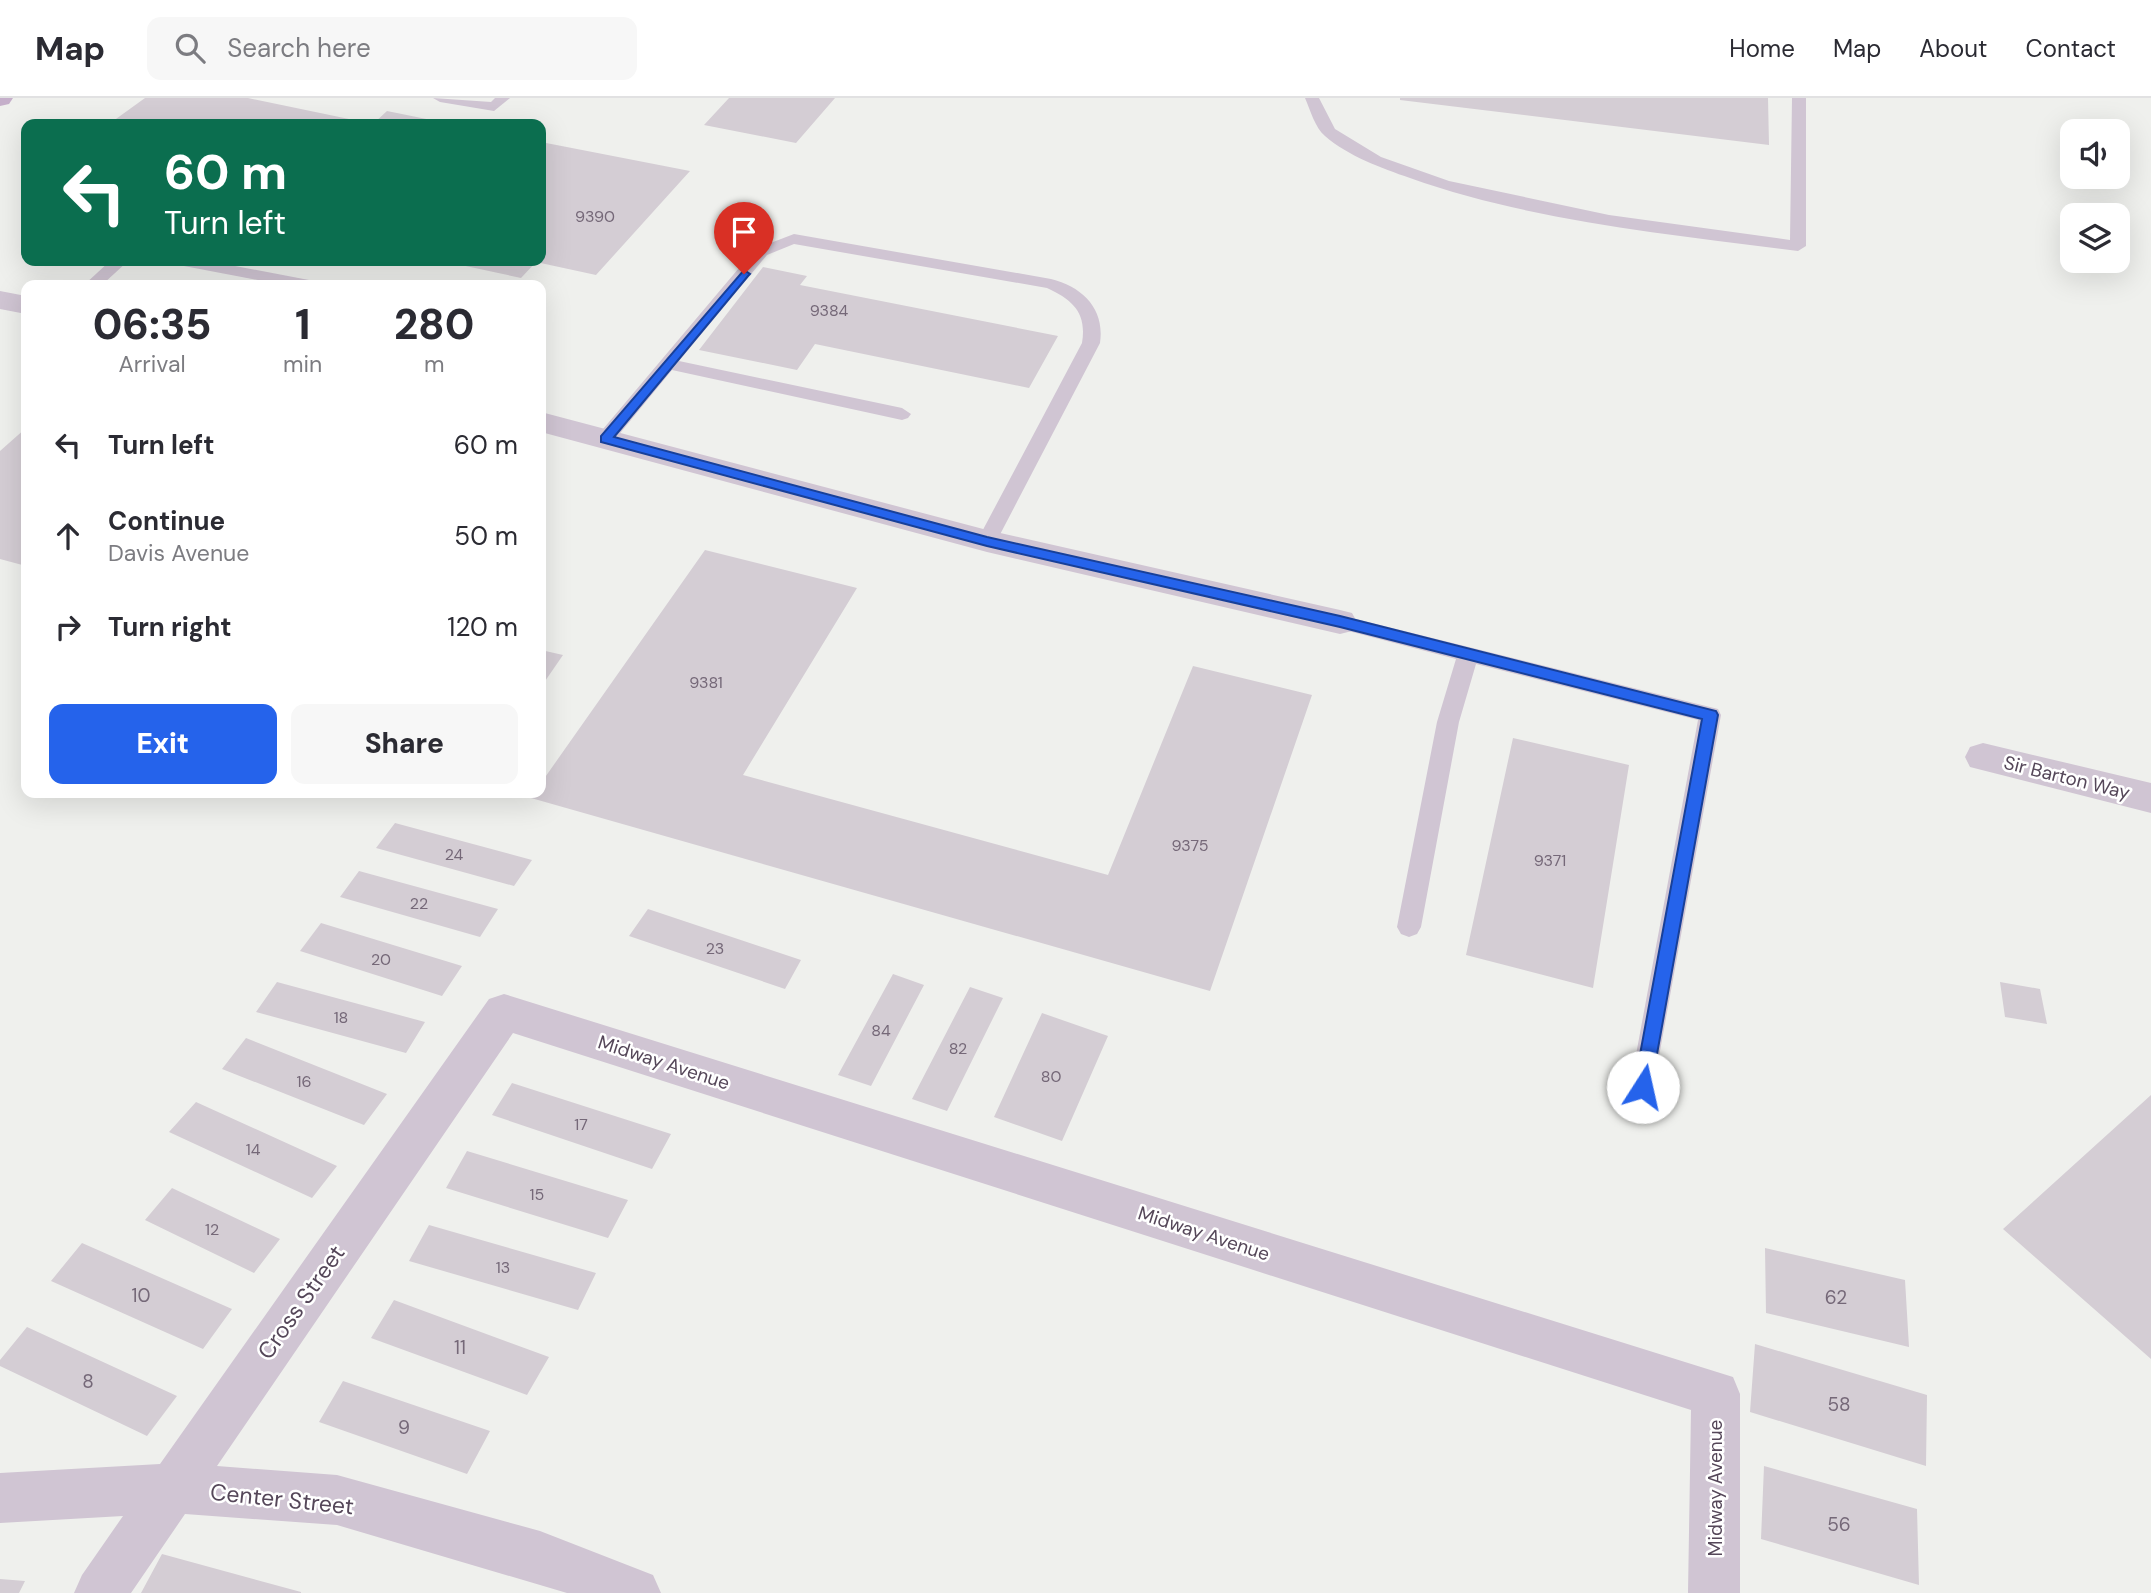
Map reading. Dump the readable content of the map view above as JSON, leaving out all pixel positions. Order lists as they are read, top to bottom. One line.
{"streets":{"street":["Sir Barton Way","Midway Avenue","Cross Street","Center Street"]},"crossings":[["Midway Avenue","Cross Street"],["Cross Street","Center Street"]],"house_numbers":["9390","9384","9381","9375","24","9371","22","23","20","18","84","82","80","16","17","14","15","12","13","10","62","11","8","58","9","56"],"page":{"header":"Map","search":"Search here","nav":["Home","Map","About","Contact"],"turn":["60 m","Turn left"],"eta":["06:35","Arrival","1","min","280","m"],"list":[{"name":"Turn left","value":"60 m"},{"name":"Continue","note":"Davis Avenue","value":"50 m"},{"name":"Turn right","value":"120 m"}],"buttons":["Exit","Share"]}}
